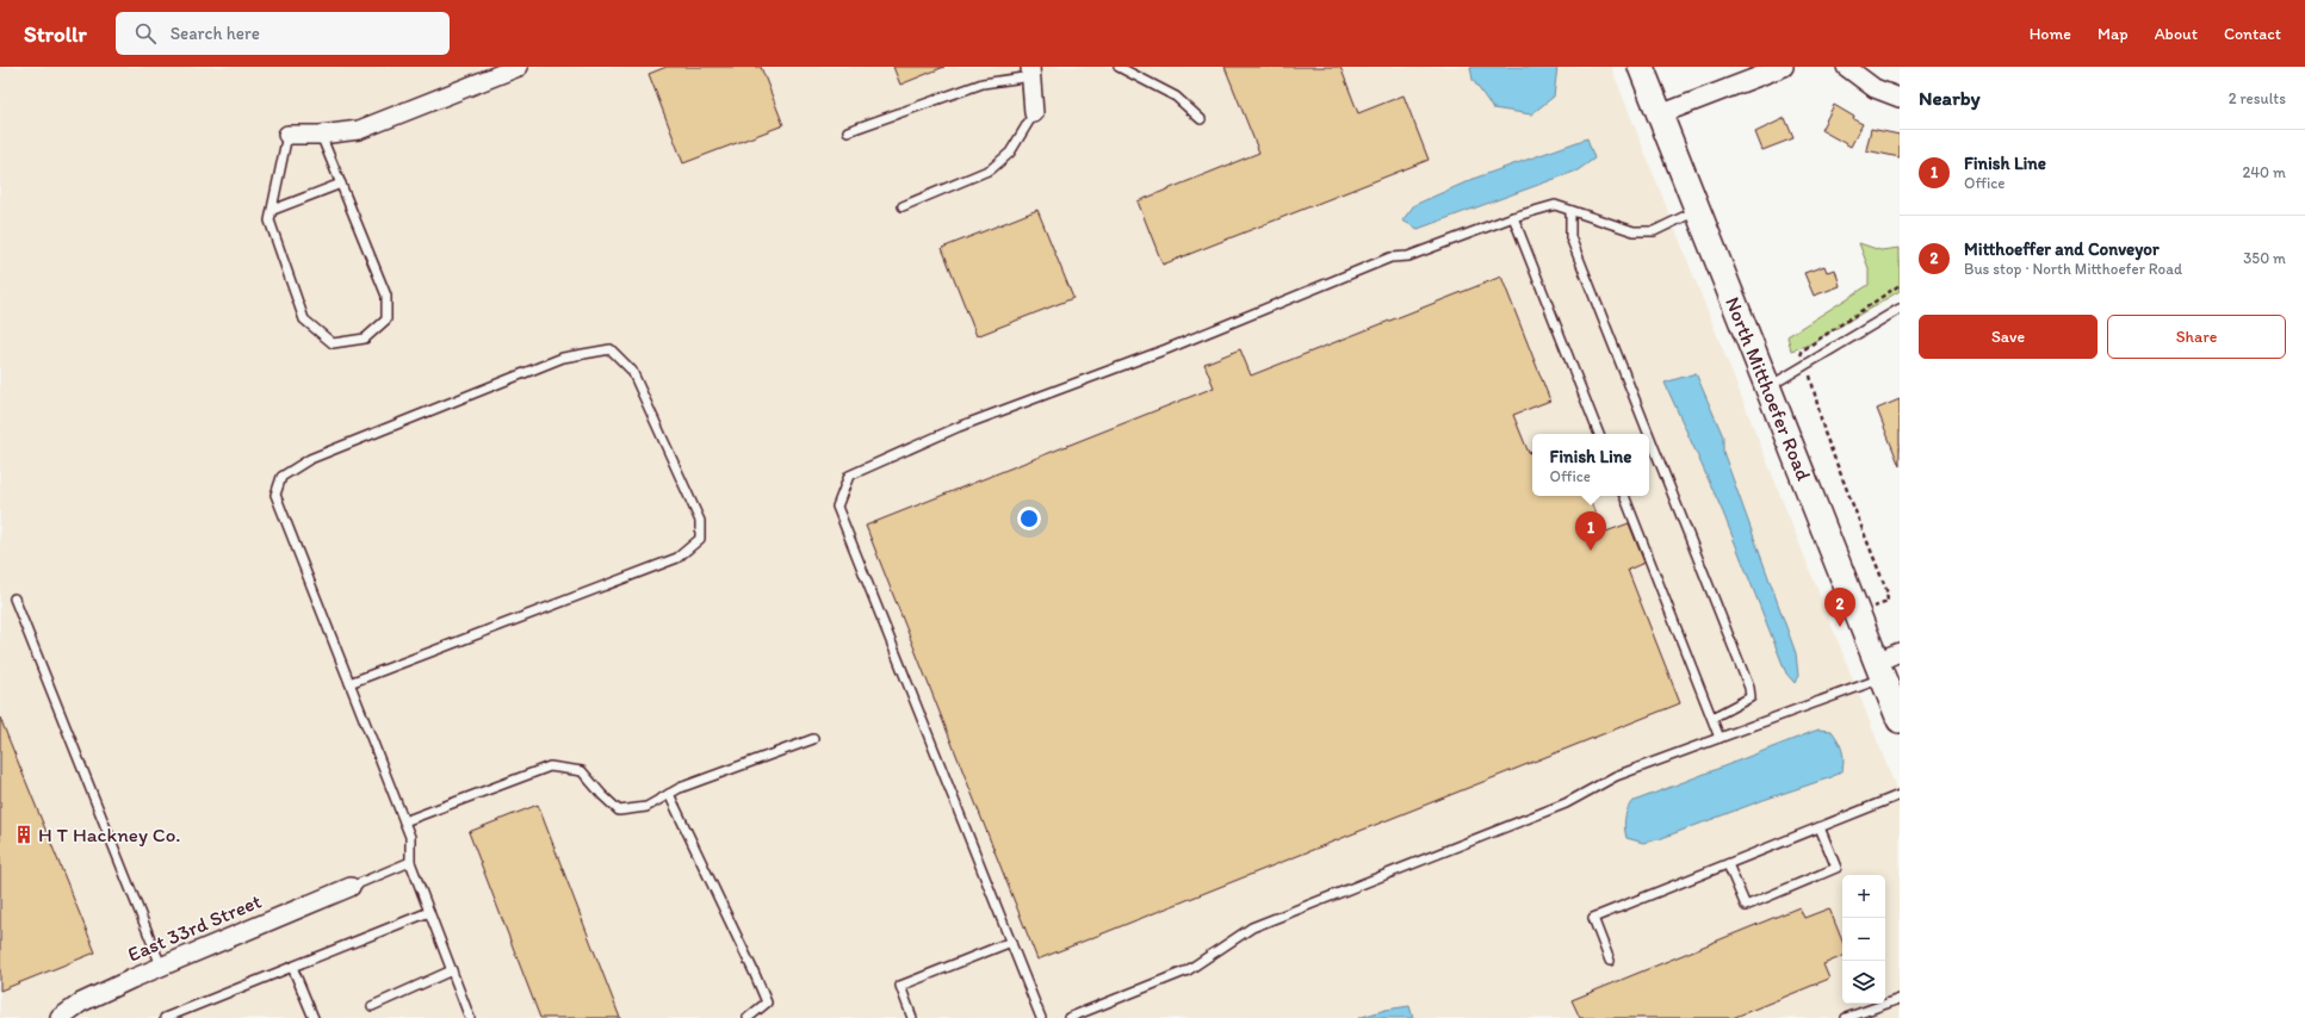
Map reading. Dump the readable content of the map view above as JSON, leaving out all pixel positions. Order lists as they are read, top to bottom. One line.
{"streets":{"main road":["North Mitthoefer Road"],"street":["East 33rd Street"]},"places":{"building":["H T Hackney Co."]},"page":{"header":"Strollr","search":"Search here","nav":["Home","Map","About","Contact"],"heading":["Nearby","2 results"],"list":[{"mark":"1","name":"Finish Line","note":"Office","value":"240 m"},{"mark":"2","name":"Mitthoeffer and Conveyor","note":"Bus stop · North Mitthoefer Road","value":"350 m"}],"buttons":["Save","Share"],"popup":["Finish Line","Office"],"pins":["1","2"],"map_buttons":["+","−"]}}
